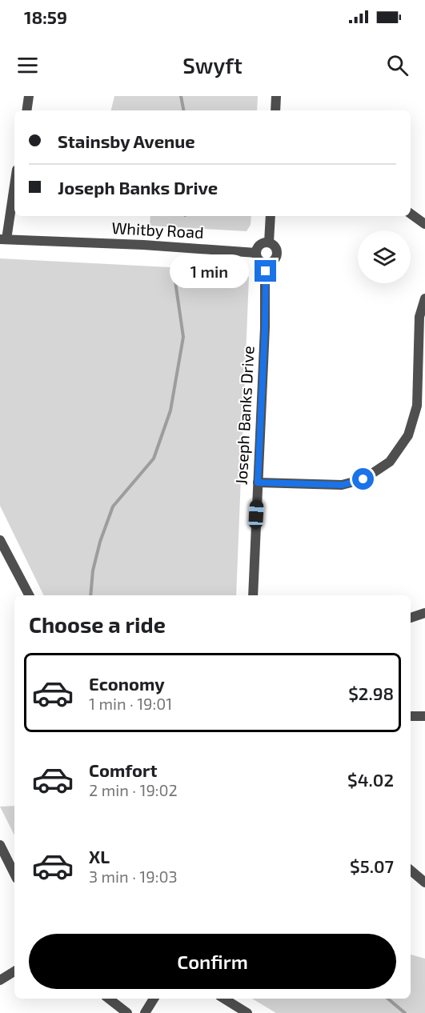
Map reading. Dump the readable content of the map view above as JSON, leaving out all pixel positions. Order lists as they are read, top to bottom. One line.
{"streets":{"street":["Whitby Road","Joseph Banks Drive"]},"crossings":[["Whitby Road","Joseph Banks Drive"]],"page":{"status":"18:59","header":"Swyft","banner":["Stainsby Avenue","Joseph Banks Drive"],"bubble":"1 min","heading":"Choose a ride","list":[{"name":"Economy","note":"1 min · 19:01","value":"$2.98"},{"name":"Comfort","note":"2 min · 19:02","value":"$4.02"},{"name":"XL","note":"3 min · 19:03","value":"$5.07"}],"buttons":"Confirm"}}
